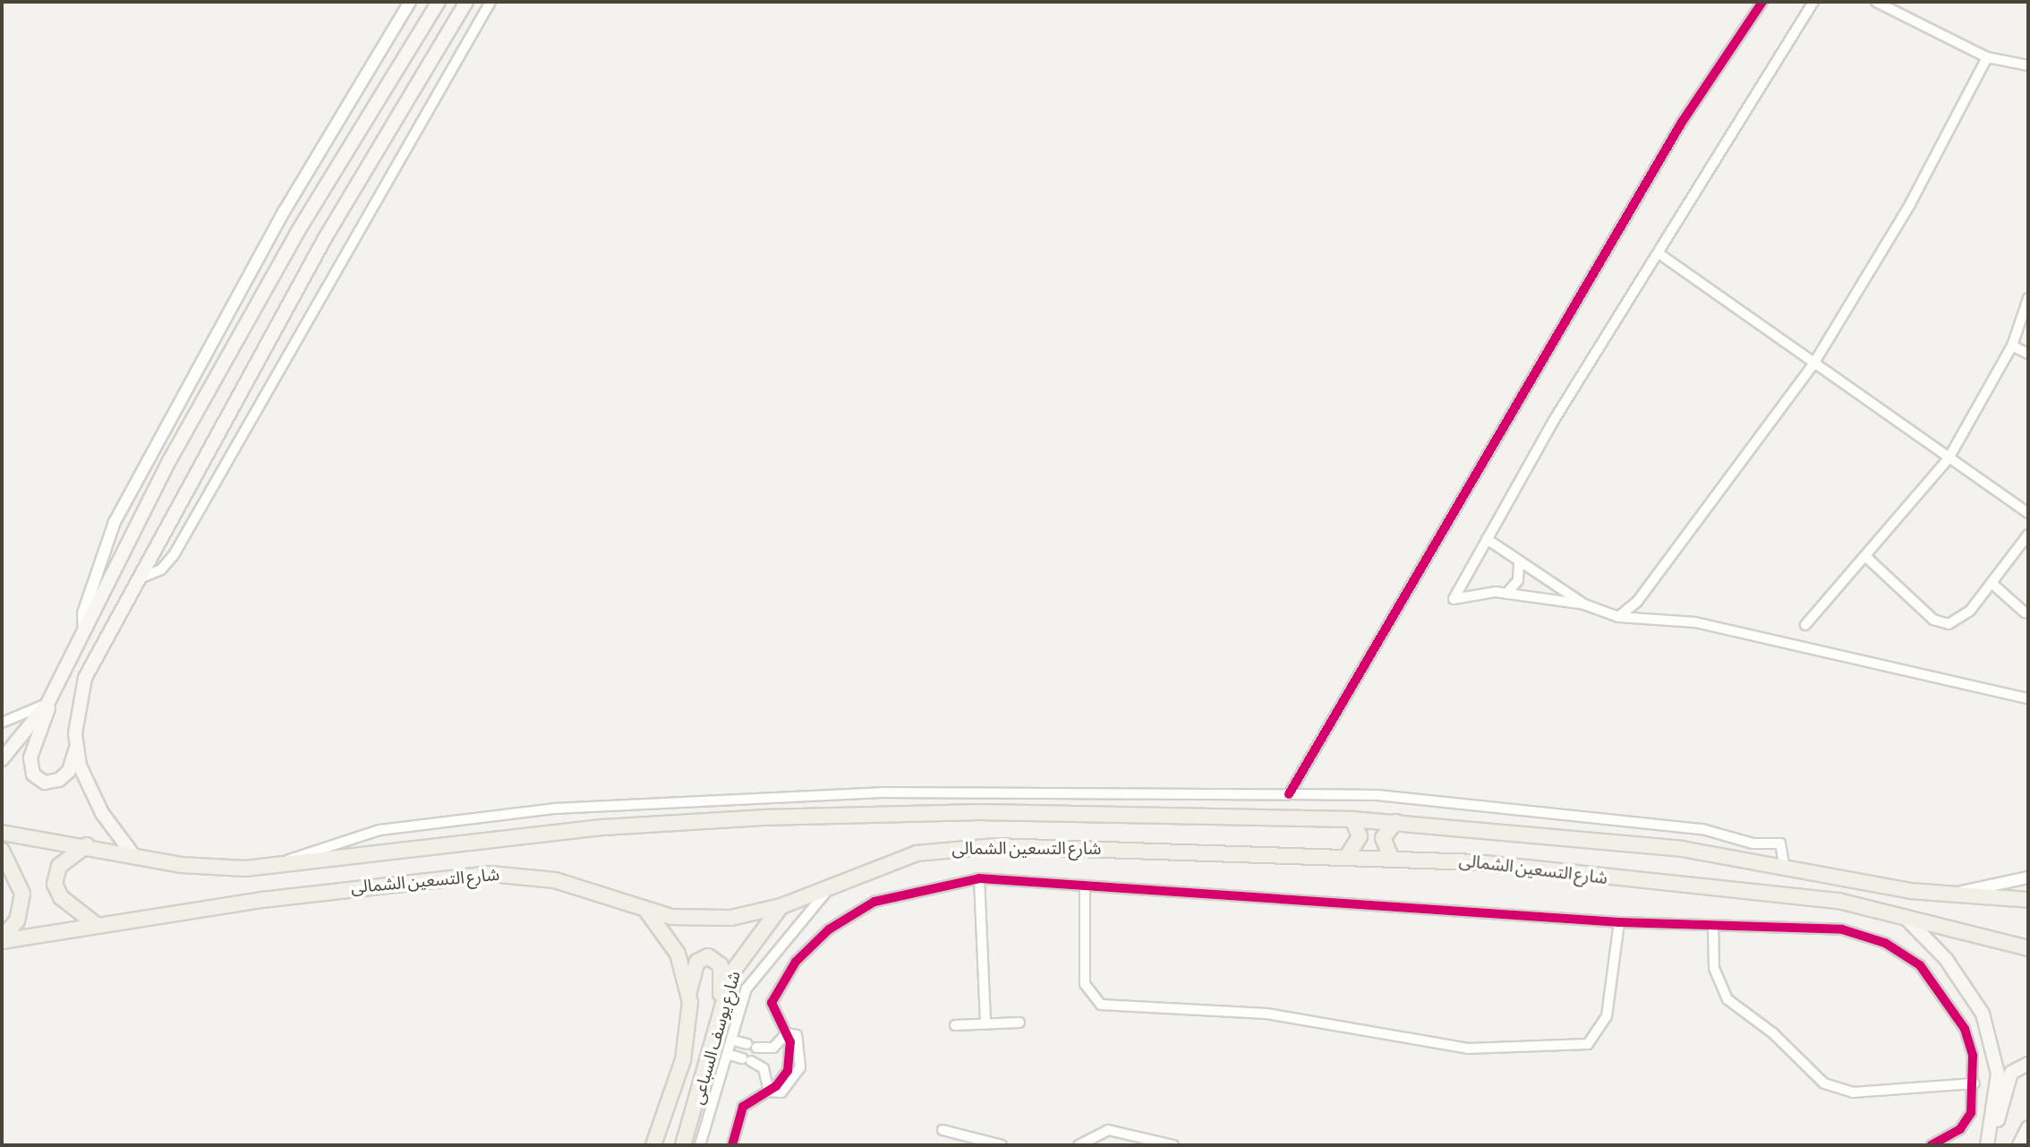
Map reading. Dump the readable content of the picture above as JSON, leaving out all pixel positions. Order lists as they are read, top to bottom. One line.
{"streets":{"main road":["شارع التسعين الشمالى","شارع يوسف السباعى"]},"crossings":[["شارع التسعين الشمالى","شارع يوسف السباعى"]]}
